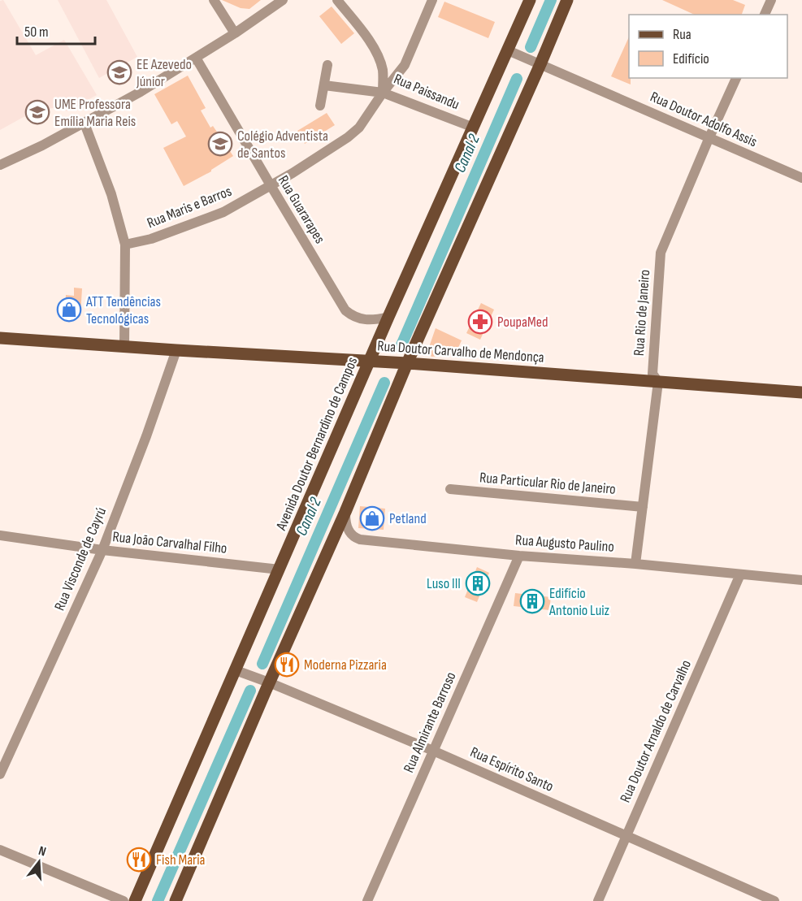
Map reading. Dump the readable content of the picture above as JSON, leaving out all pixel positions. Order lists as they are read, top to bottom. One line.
{"streets":{"main road":["Rua Doutor Carvalho de Mendonça","Avenida Doutor Bernardino de Campos"],"street":["Rua Paissandu","Rua Doutor Adolfo Assis","Rua Maris e Barros","Rua Guararapes","Rua Rio de Janeiro","Rua Particular Rio de Janeiro","Rua João Carvalhal Filho","Rua Augusto Paulino","Rua Visconde de Cayrú","Rua Almirante Barroso","Rua Doutor Arnaldo de Carvalho","Rua Espírito Santo"]},"crossings":[["Rua Paissandu","Rua Maris e Barros"],["Rua Paissandu","Avenida Doutor Bernardino de Campos"],["Rua Doutor Adolfo Assis","Rua Rio de Janeiro"],["Rua Doutor Adolfo Assis","Avenida Doutor Bernardino de Campos"],["Rua Maris e Barros","Rua Guararapes"],["Rua Guararapes","Avenida Doutor Bernardino de Campos"],["Rua Rio de Janeiro","Rua Doutor Carvalho de Mendonça"],["Rua Rio de Janeiro","Rua Particular Rio de Janeiro"],["Rua Rio de Janeiro","Rua Augusto Paulino"],["Rua Doutor Carvalho de Mendonça","Avenida Doutor Bernardino de Campos"],["Rua Doutor Carvalho de Mendonça","Rua Visconde de Cayrú"],["Avenida Doutor Bernardino de Campos","Rua João Carvalhal Filho"],["Avenida Doutor Bernardino de Campos","Rua Espírito Santo"],["Rua João Carvalhal Filho","Rua Visconde de Cayrú"],["Rua Augusto Paulino","Rua Almirante Barroso"],["Rua Augusto Paulino","Rua Doutor Arnaldo de Carvalho"],["Rua Almirante Barroso","Rua Espírito Santo"],["Rua Doutor Arnaldo de Carvalho","Rua Espírito Santo"]],"water":["Canal 2"],"places":{"school or university":["EE Azevedo Júnior","UME Professora Emília Maria Reis","Colégio Adventista de Santos"],"shop":["ATT Tendências Tecnológicas","Petland"],"pharmacy":["PoupaMed"],"building":["Luso III","Edifício Antonio Luiz"],"restaurant":["Moderna Pizzaria","Fish Maria"]},"legend":["Rua","Edifício"],"scale_bar":"50 m","north":"top"}
